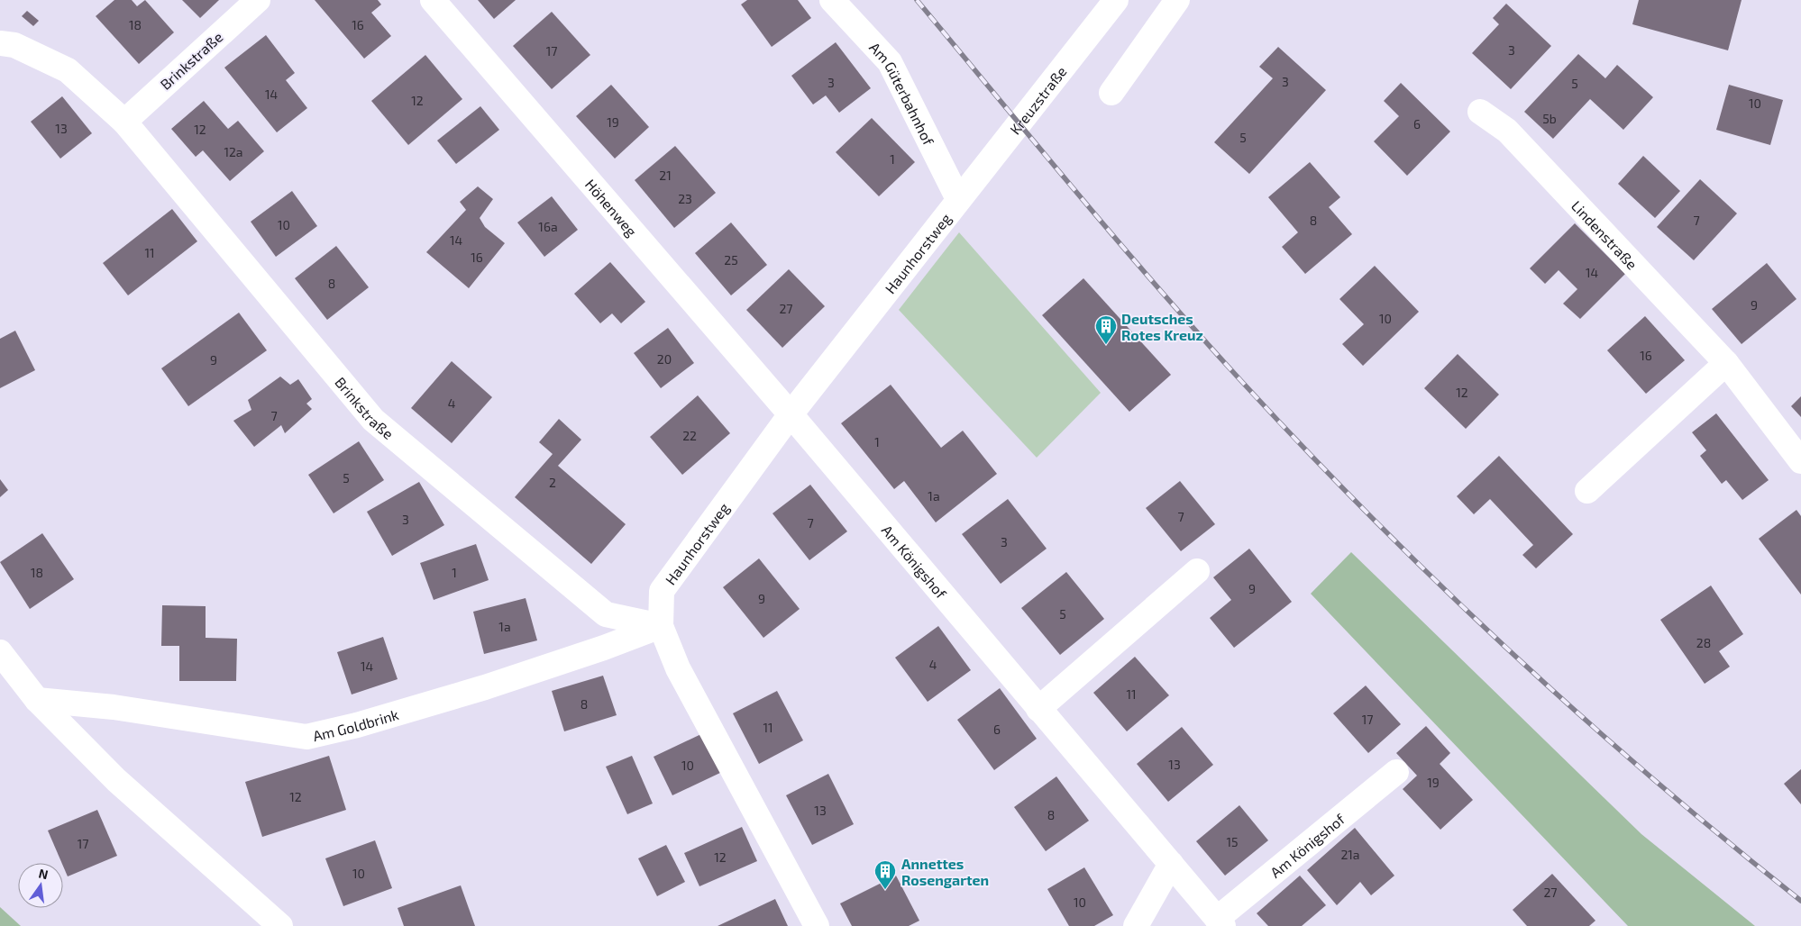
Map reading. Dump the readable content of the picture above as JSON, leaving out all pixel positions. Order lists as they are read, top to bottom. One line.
{"streets":{"street":["Brinkstraße","Am Güterbahnhof","Kreuzstraße","Höhenweg","Lindenstraße","Haunhorstweg","Am Königshof","Am Goldbrink"]},"crossings":[["Brinkstraße","Haunhorstweg"],["Brinkstraße","Am Goldbrink"],["Am Güterbahnhof","Kreuzstraße"],["Am Güterbahnhof","Haunhorstweg"],["Kreuzstraße","Haunhorstweg"],["Höhenweg","Haunhorstweg"],["Höhenweg","Am Königshof"],["Haunhorstweg","Am Königshof"],["Haunhorstweg","Am Goldbrink"]],"places":{"building":["Deutsches Rotes Kreuz","Annettes Rosengarten"]},"house_numbers":["18","16","3","17","3","3","5","14","12","10","5b","19","6","13","12","5","12a","1","21","23","8","7","10","16a","14","11","16","25","14","8","9","27","10","16","20","9","12","4","7","22","1","5","2","1a","7","3","7","3","18","1","9","9","5","1a","28","4","14","11","8","17","11","6","13","10","19","12","13","8","15","17","21a","12","10","27","10"],"north":"top"}
